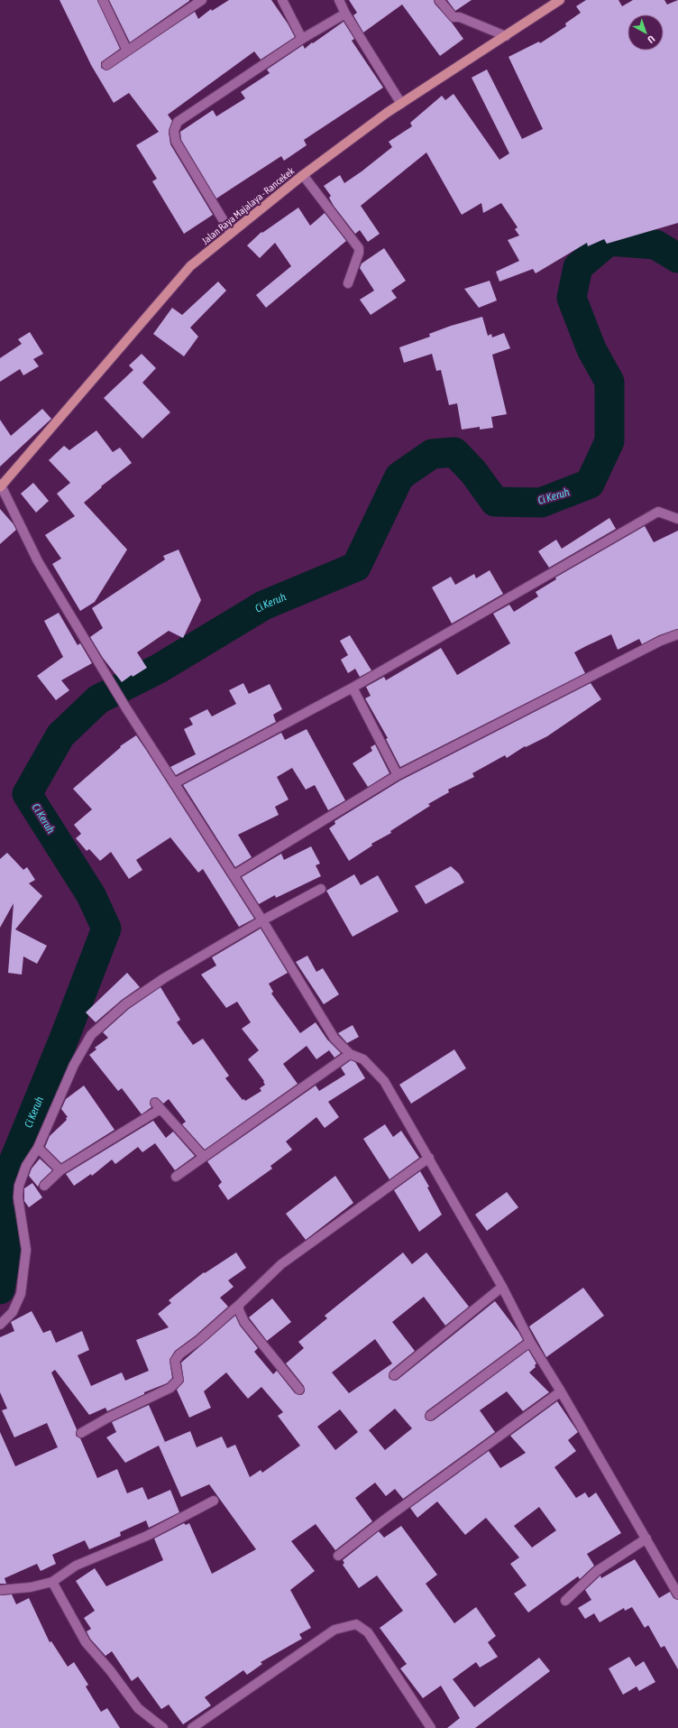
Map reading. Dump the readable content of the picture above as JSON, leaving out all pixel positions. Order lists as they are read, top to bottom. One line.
{"streets":{"main road":["Jalan Raya Majalaya - Rancekek"]},"water":["Ci Keruh"],"north":"bottom right"}
